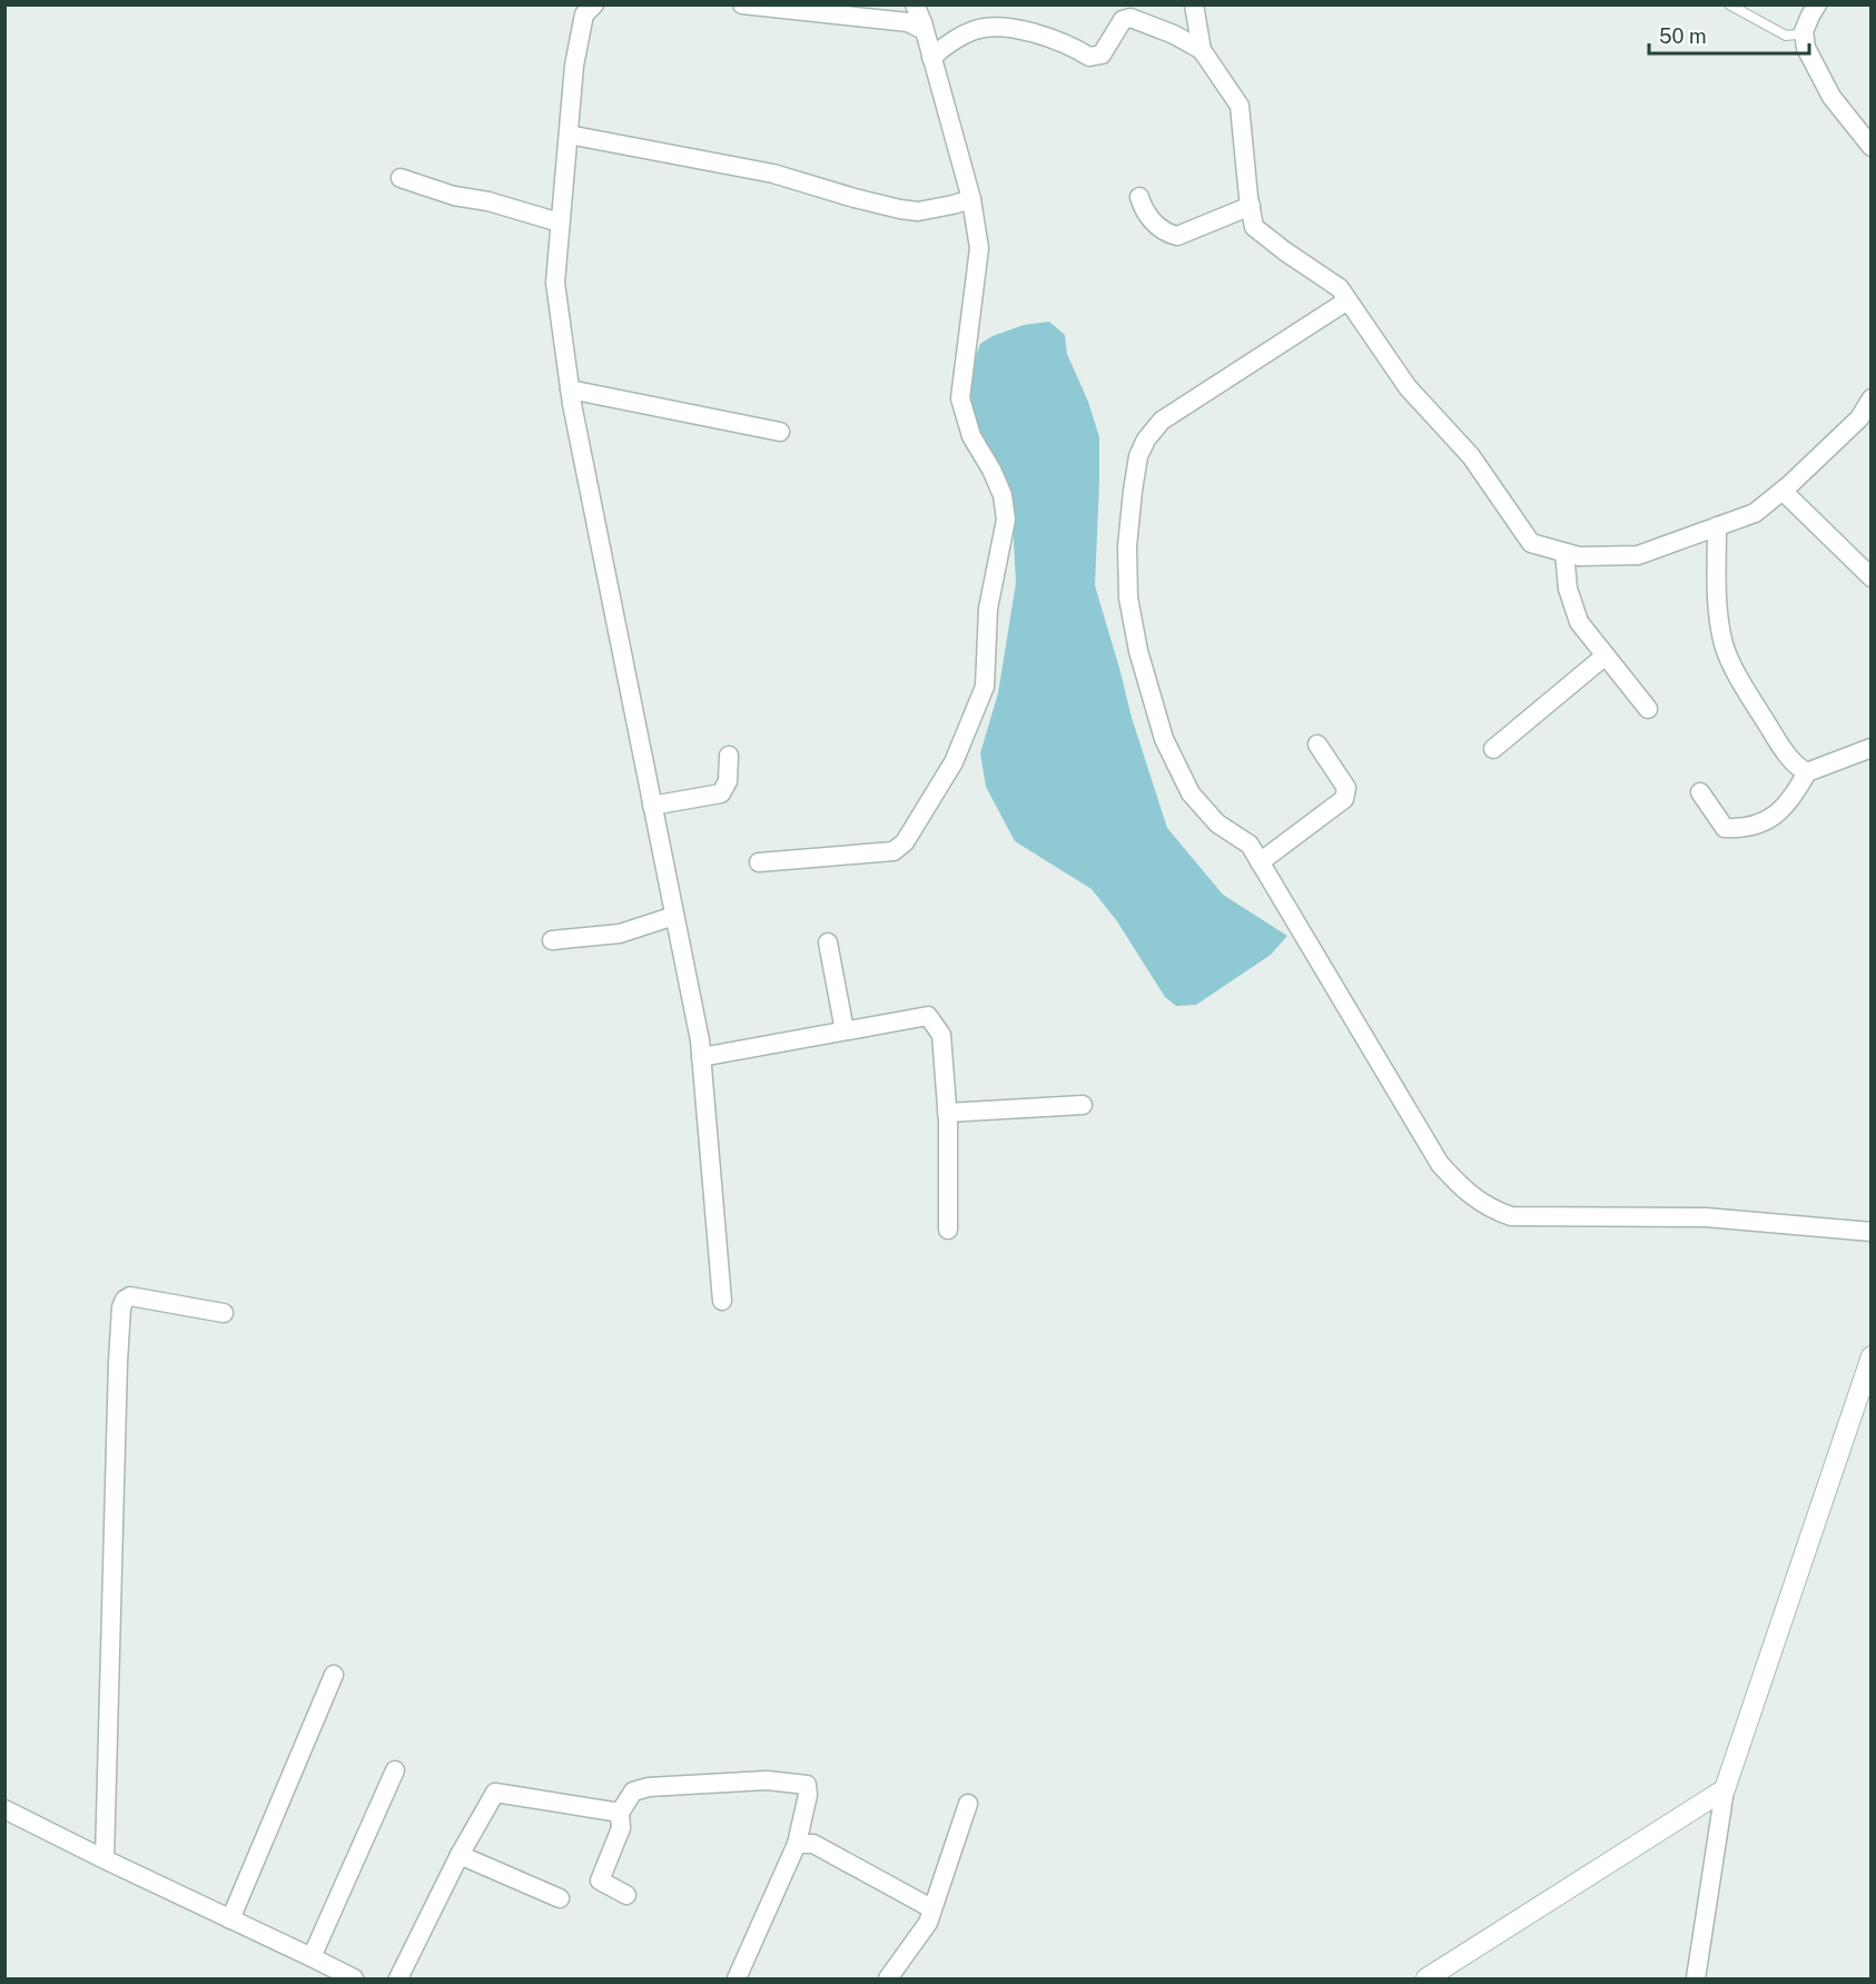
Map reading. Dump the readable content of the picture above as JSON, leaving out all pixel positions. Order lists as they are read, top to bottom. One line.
{"scale_bar":"50 m"}
